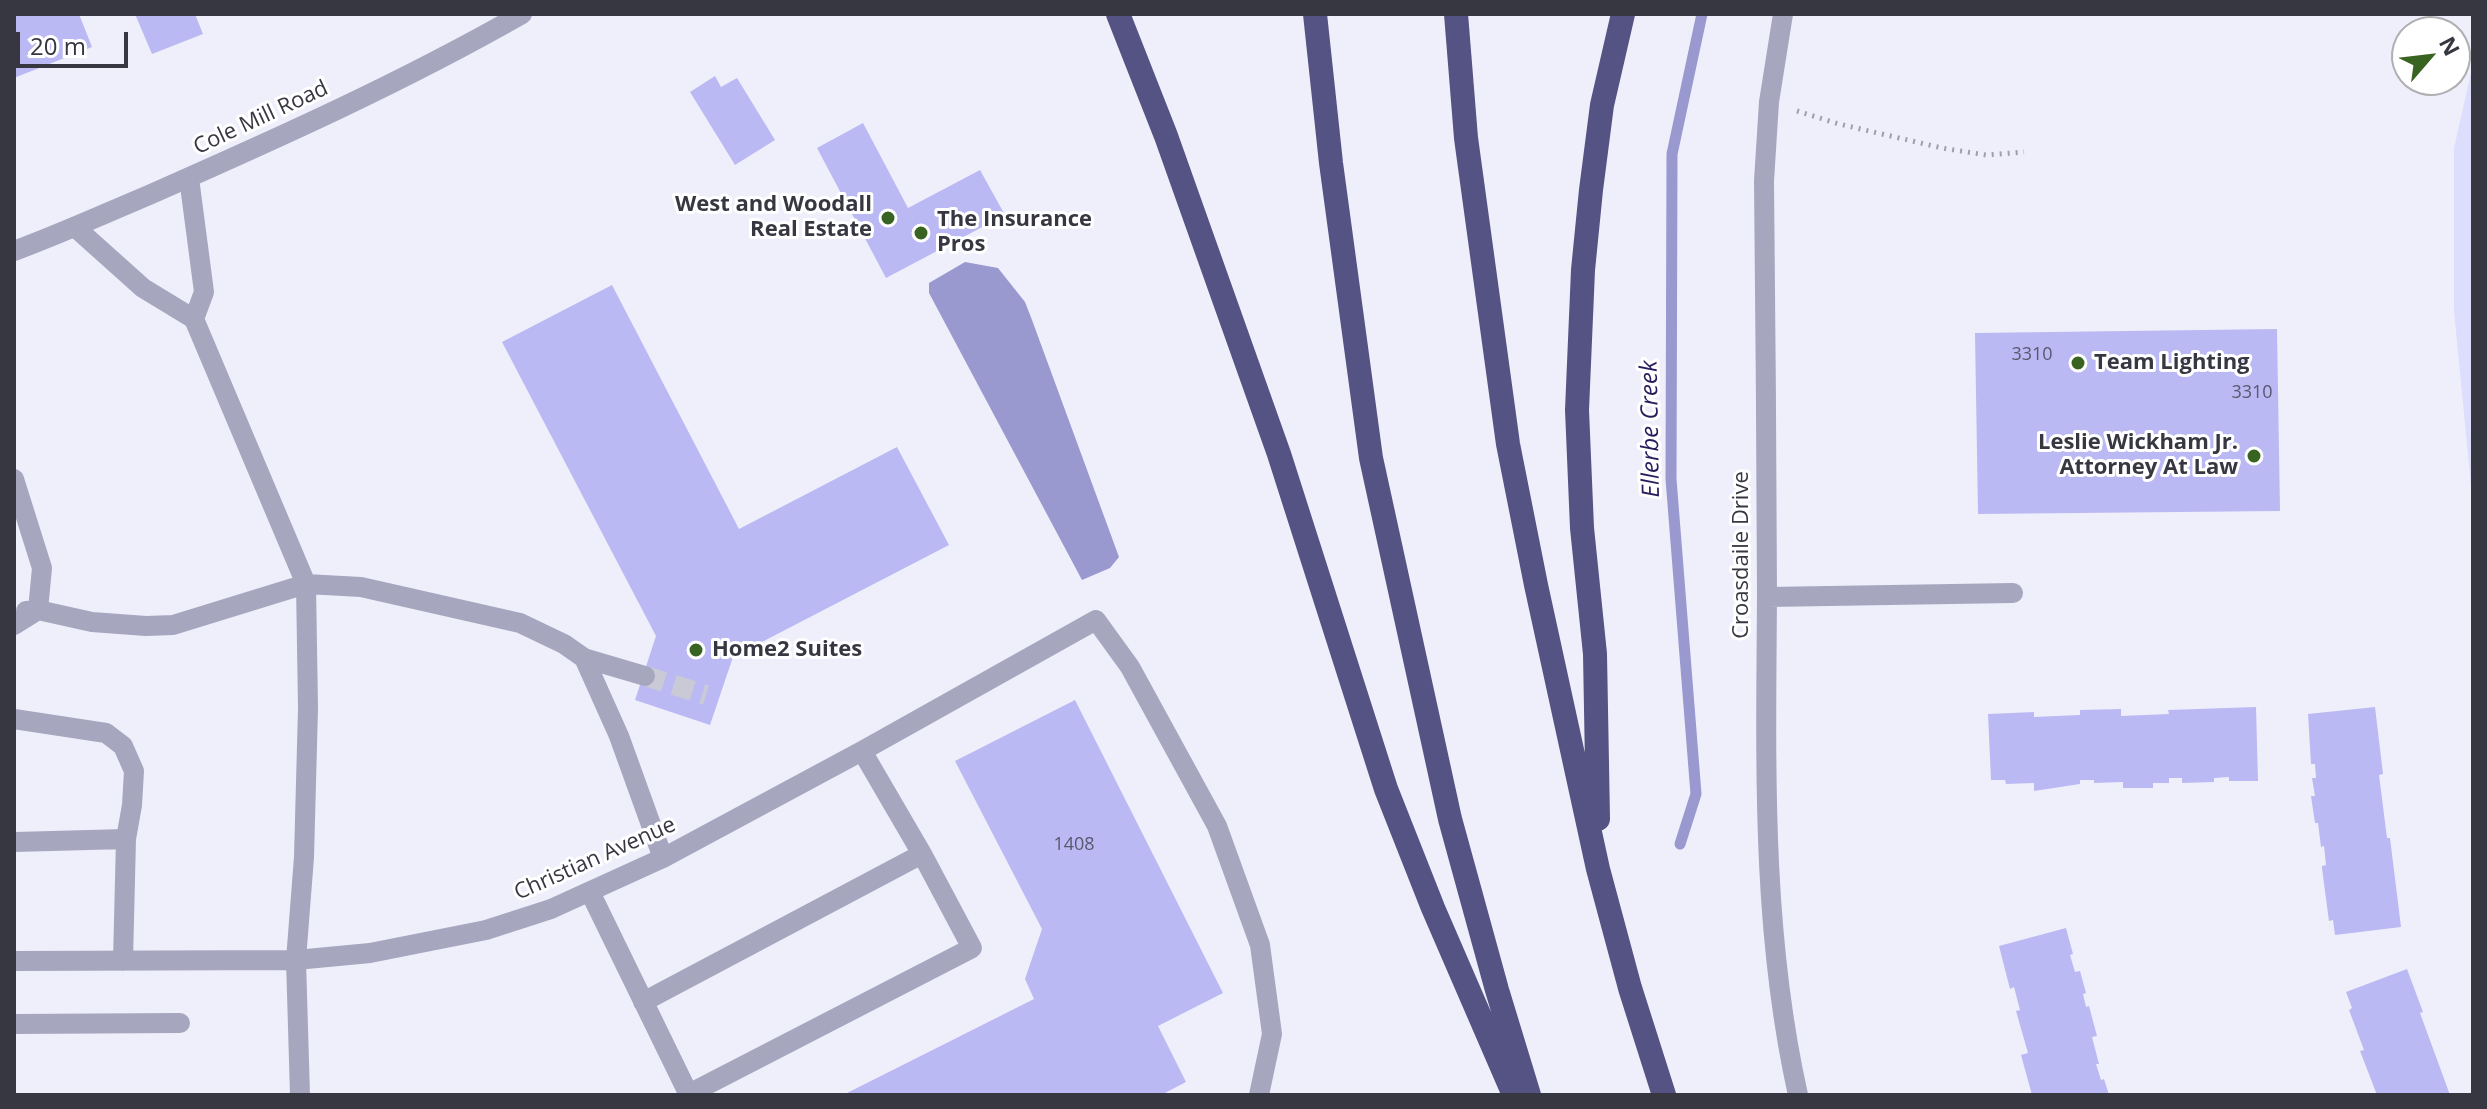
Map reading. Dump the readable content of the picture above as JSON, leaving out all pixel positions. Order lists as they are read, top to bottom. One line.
{"streets":{"street":["Cole Mill Road","Croasdaile Drive","Christian Avenue"]},"water":["Ellerbe Creek"],"places":["West and Woodall Real Estate","The Insurance Pros","Team Lighting","Leslie Wickham Jr. Attorney At Law","Home2 Suites"],"house_numbers":["3310","3310","1408"],"scale_bar":"20 m","north":"top right"}
